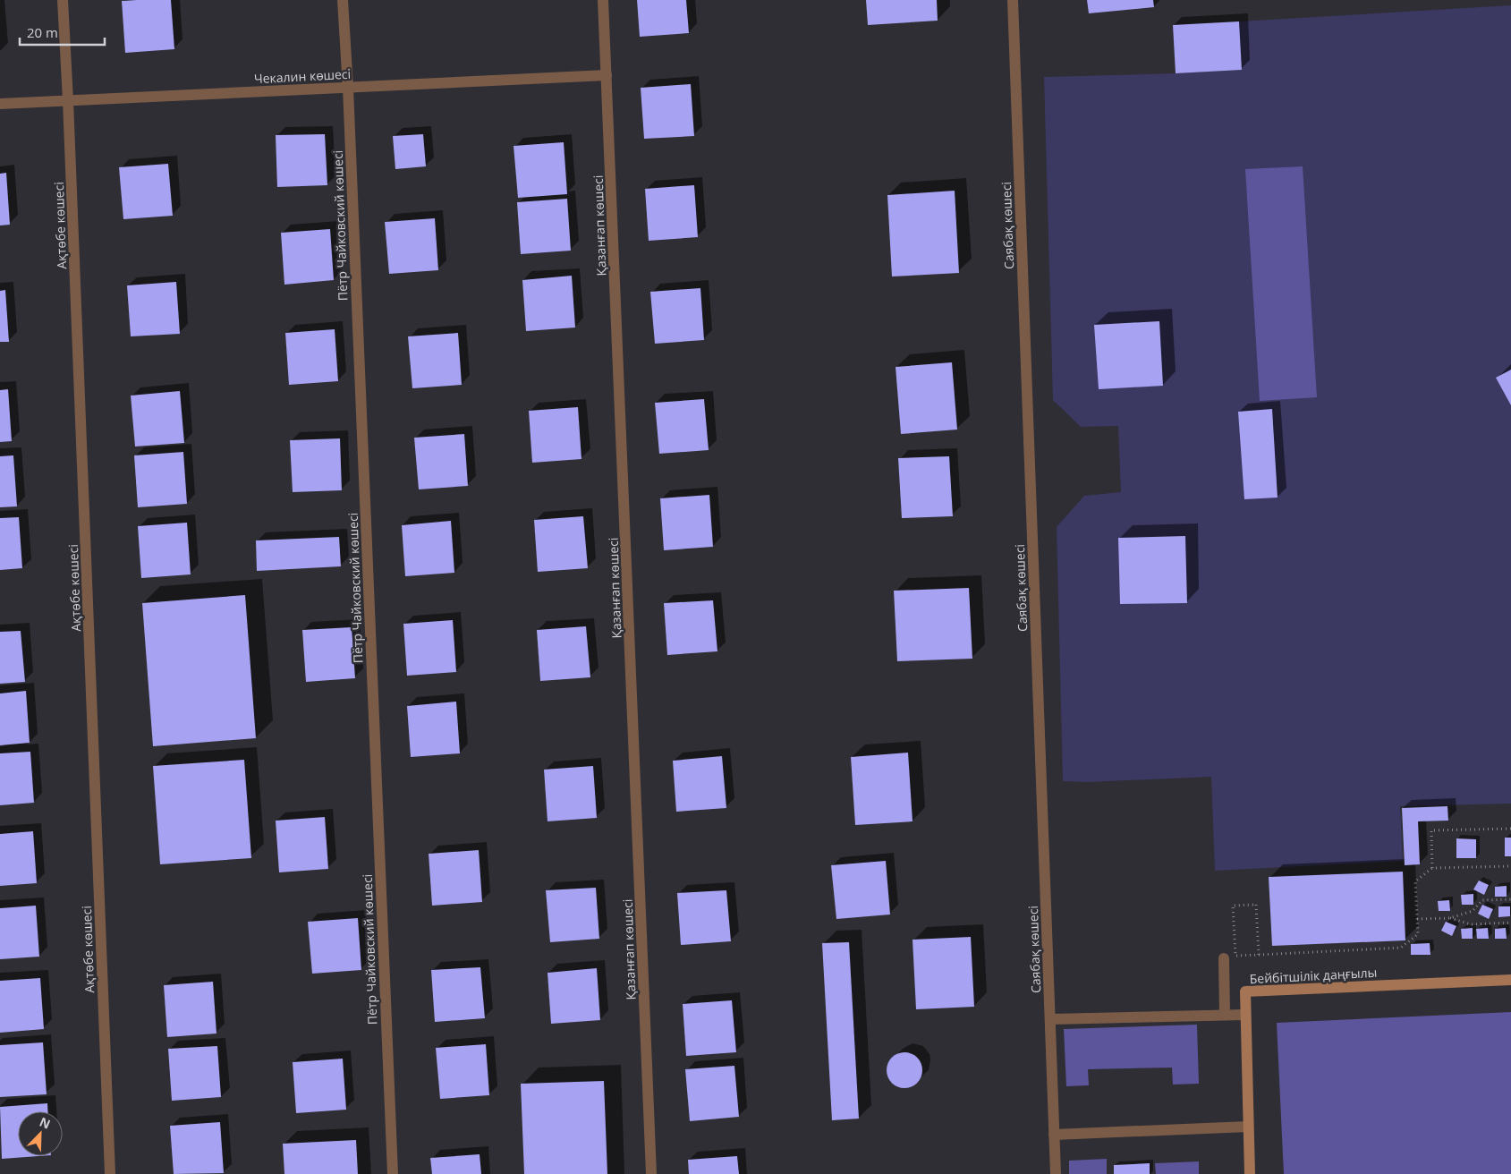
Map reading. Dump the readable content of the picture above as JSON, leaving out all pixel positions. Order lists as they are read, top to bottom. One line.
{"streets":{"main road":["Бейбітшілік даңғылы"],"street":["Чекалин көшесі","Ақтөбе көшесі","Пётр Чайковский көшесі","Қазанғап көшесі","Саябақ көшесі"]},"crossings":[["Чекалин көшесі","Ақтөбе көшесі"],["Чекалин көшесі","Пётр Чайковский көшесі"],["Чекалин көшесі","Қазанғап көшесі"]],"scale_bar":"20 m","north":"top right"}
